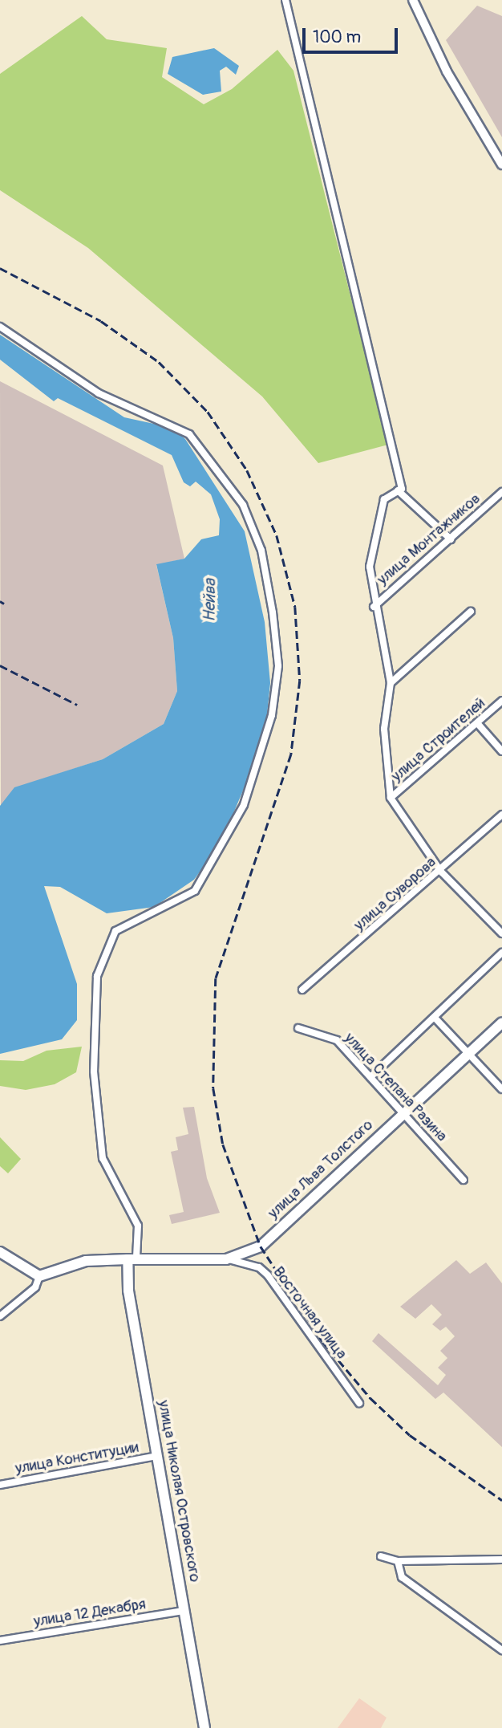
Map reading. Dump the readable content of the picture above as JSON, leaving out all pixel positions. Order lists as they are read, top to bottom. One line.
{"streets":{"main road":["улица Льва Толстого","улица Николая Островского"],"street":["улица Монтажников","улица Строителей","улица Суворова","улица Степана Разина","Восточная улица","улица Конституции","улица 12 Декабря"]},"crossings":[["улица Степана Разина","улица Льва Толстого"],["улица Льва Толстого","Восточная улица"],["улица Льва Толстого","улица Николая Островского"],["улица Конституции","улица Николая Островского"],["улица Николая Островского","улица 12 Декабря"]],"water":["Нейва"],"scale_bar":"100 m"}
